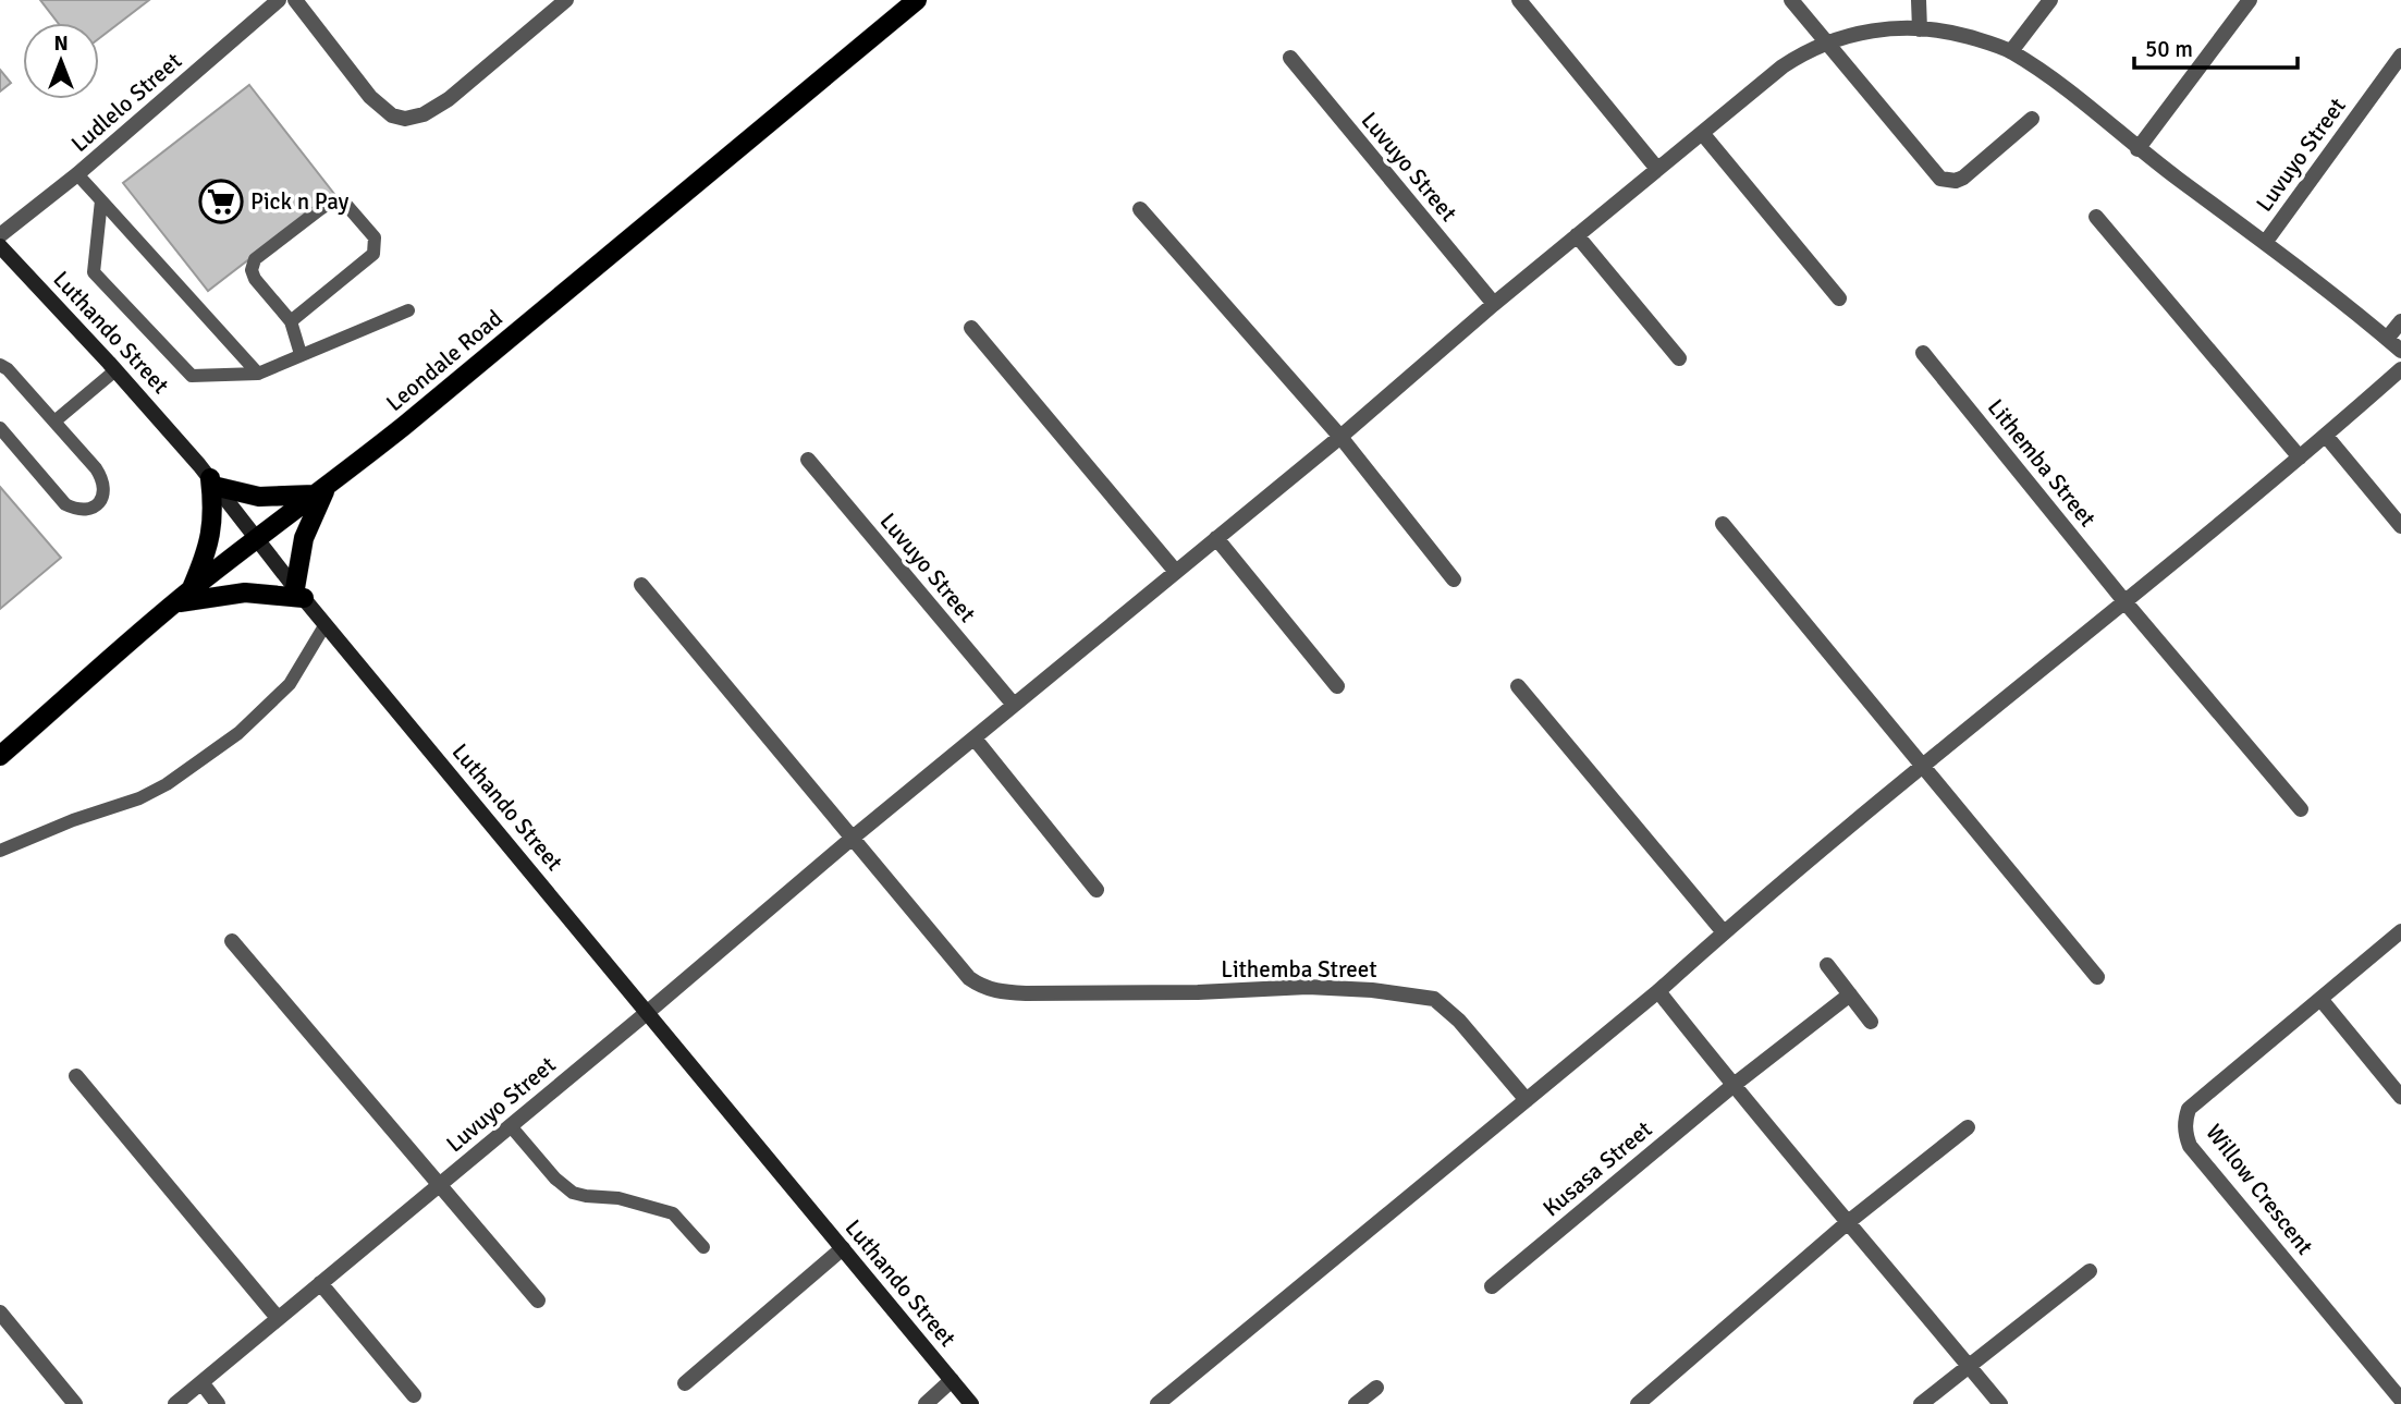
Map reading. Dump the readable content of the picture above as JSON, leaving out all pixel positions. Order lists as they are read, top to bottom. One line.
{"streets":{"main road":["Leondale Road"],"street":["Ludlelo Street","Luvuyo Street","Luthando Street","Lithemba Street","Kusasa Street","Willow Crescent"]},"crossings":[["Luvuyo Street","Luthando Street"],["Luvuyo Street","Lithemba Street"],["Luthando Street","Leondale Road"]],"places":{"supermarket":["Pick n Pay"]},"scale_bar":"50 m","north":"top"}
